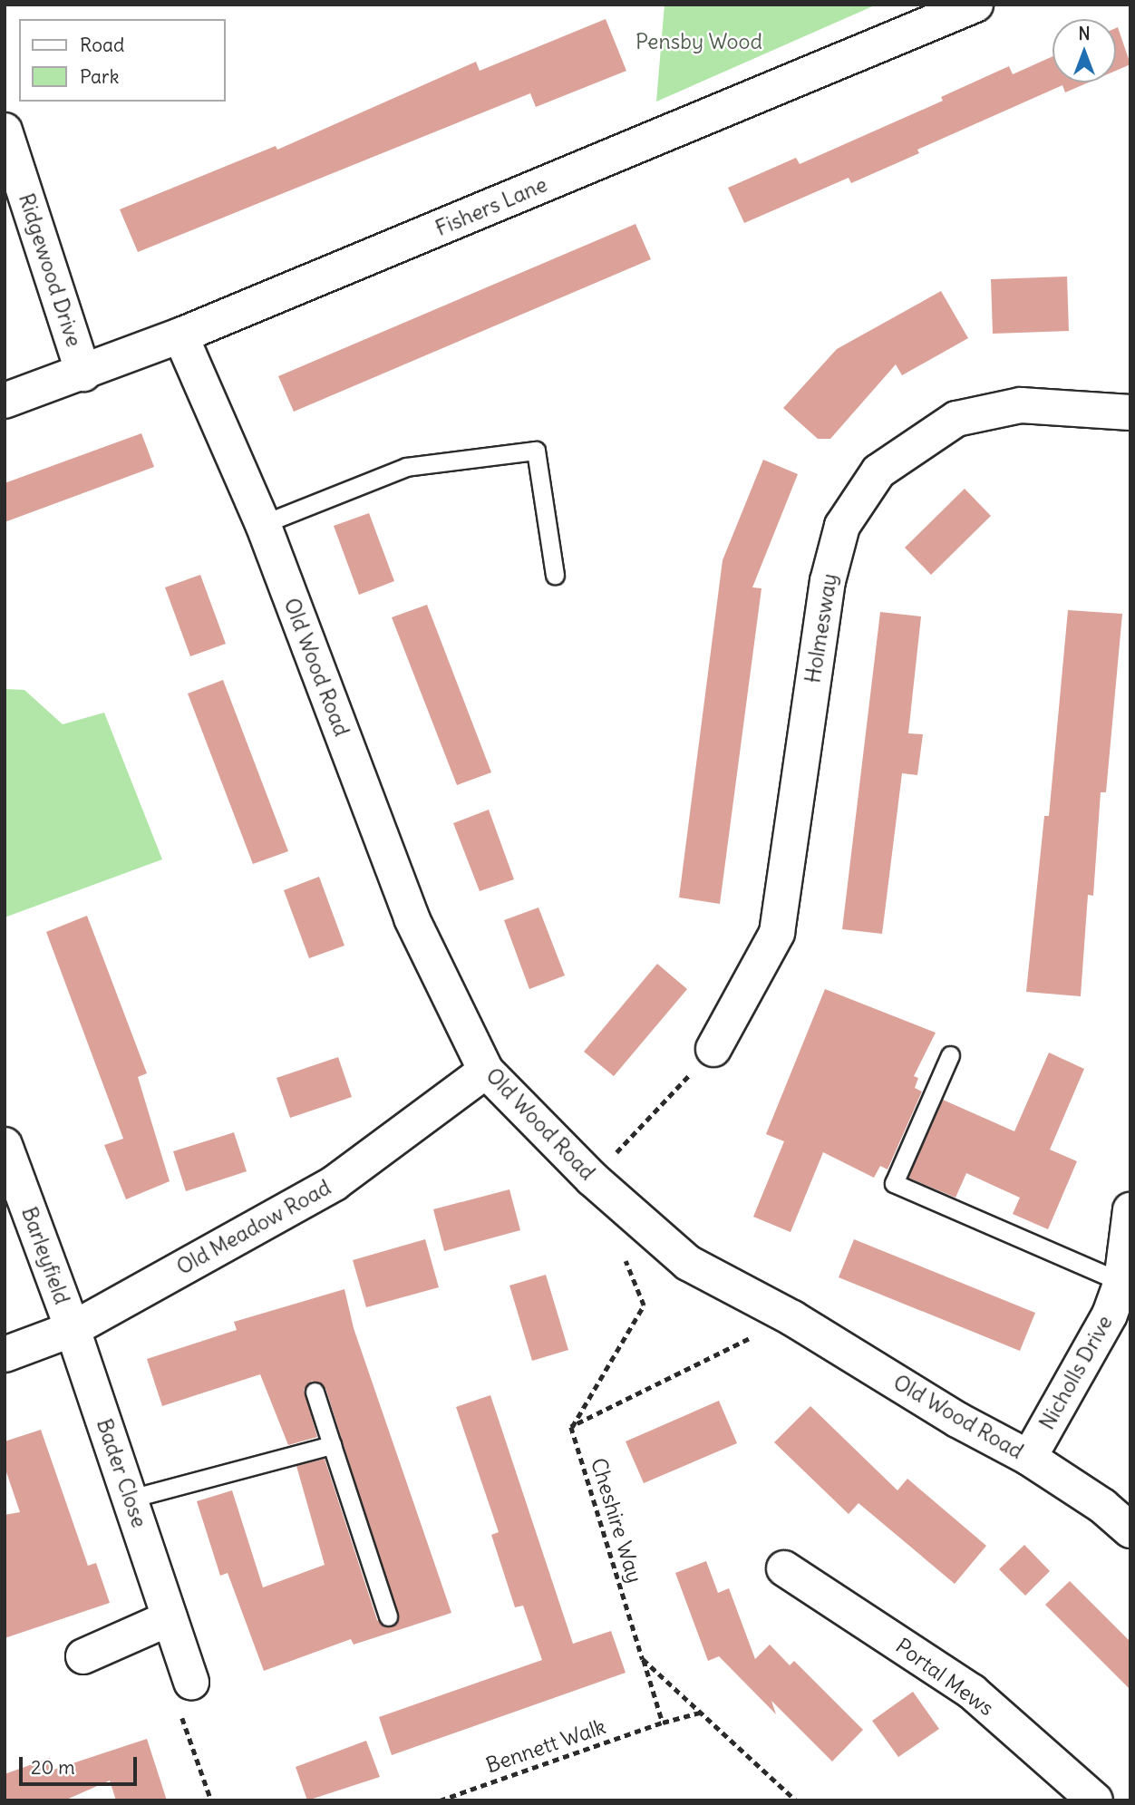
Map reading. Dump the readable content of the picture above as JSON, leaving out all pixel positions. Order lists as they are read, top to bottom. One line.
{"streets":{"street":["Fishers Lane","Ridgewood Drive","Holmesway","Old Wood Road","Old Meadow Road","Barleyfield","Nicholls Drive","Bader Close","Portal Mews"],"path":["Cheshire Way","Bennett Walk"]},"crossings":[["Fishers Lane","Ridgewood Drive"],["Fishers Lane","Old Wood Road"],["Old Wood Road","Old Meadow Road"],["Old Wood Road","Nicholls Drive"],["Old Meadow Road","Barleyfield"],["Old Meadow Road","Bader Close"],["Barleyfield","Bader Close"],["Cheshire Way","Bennett Walk"]],"parks":["Pensby Wood"],"legend":["Road","Park"],"scale_bar":"20 m","north":"top"}
